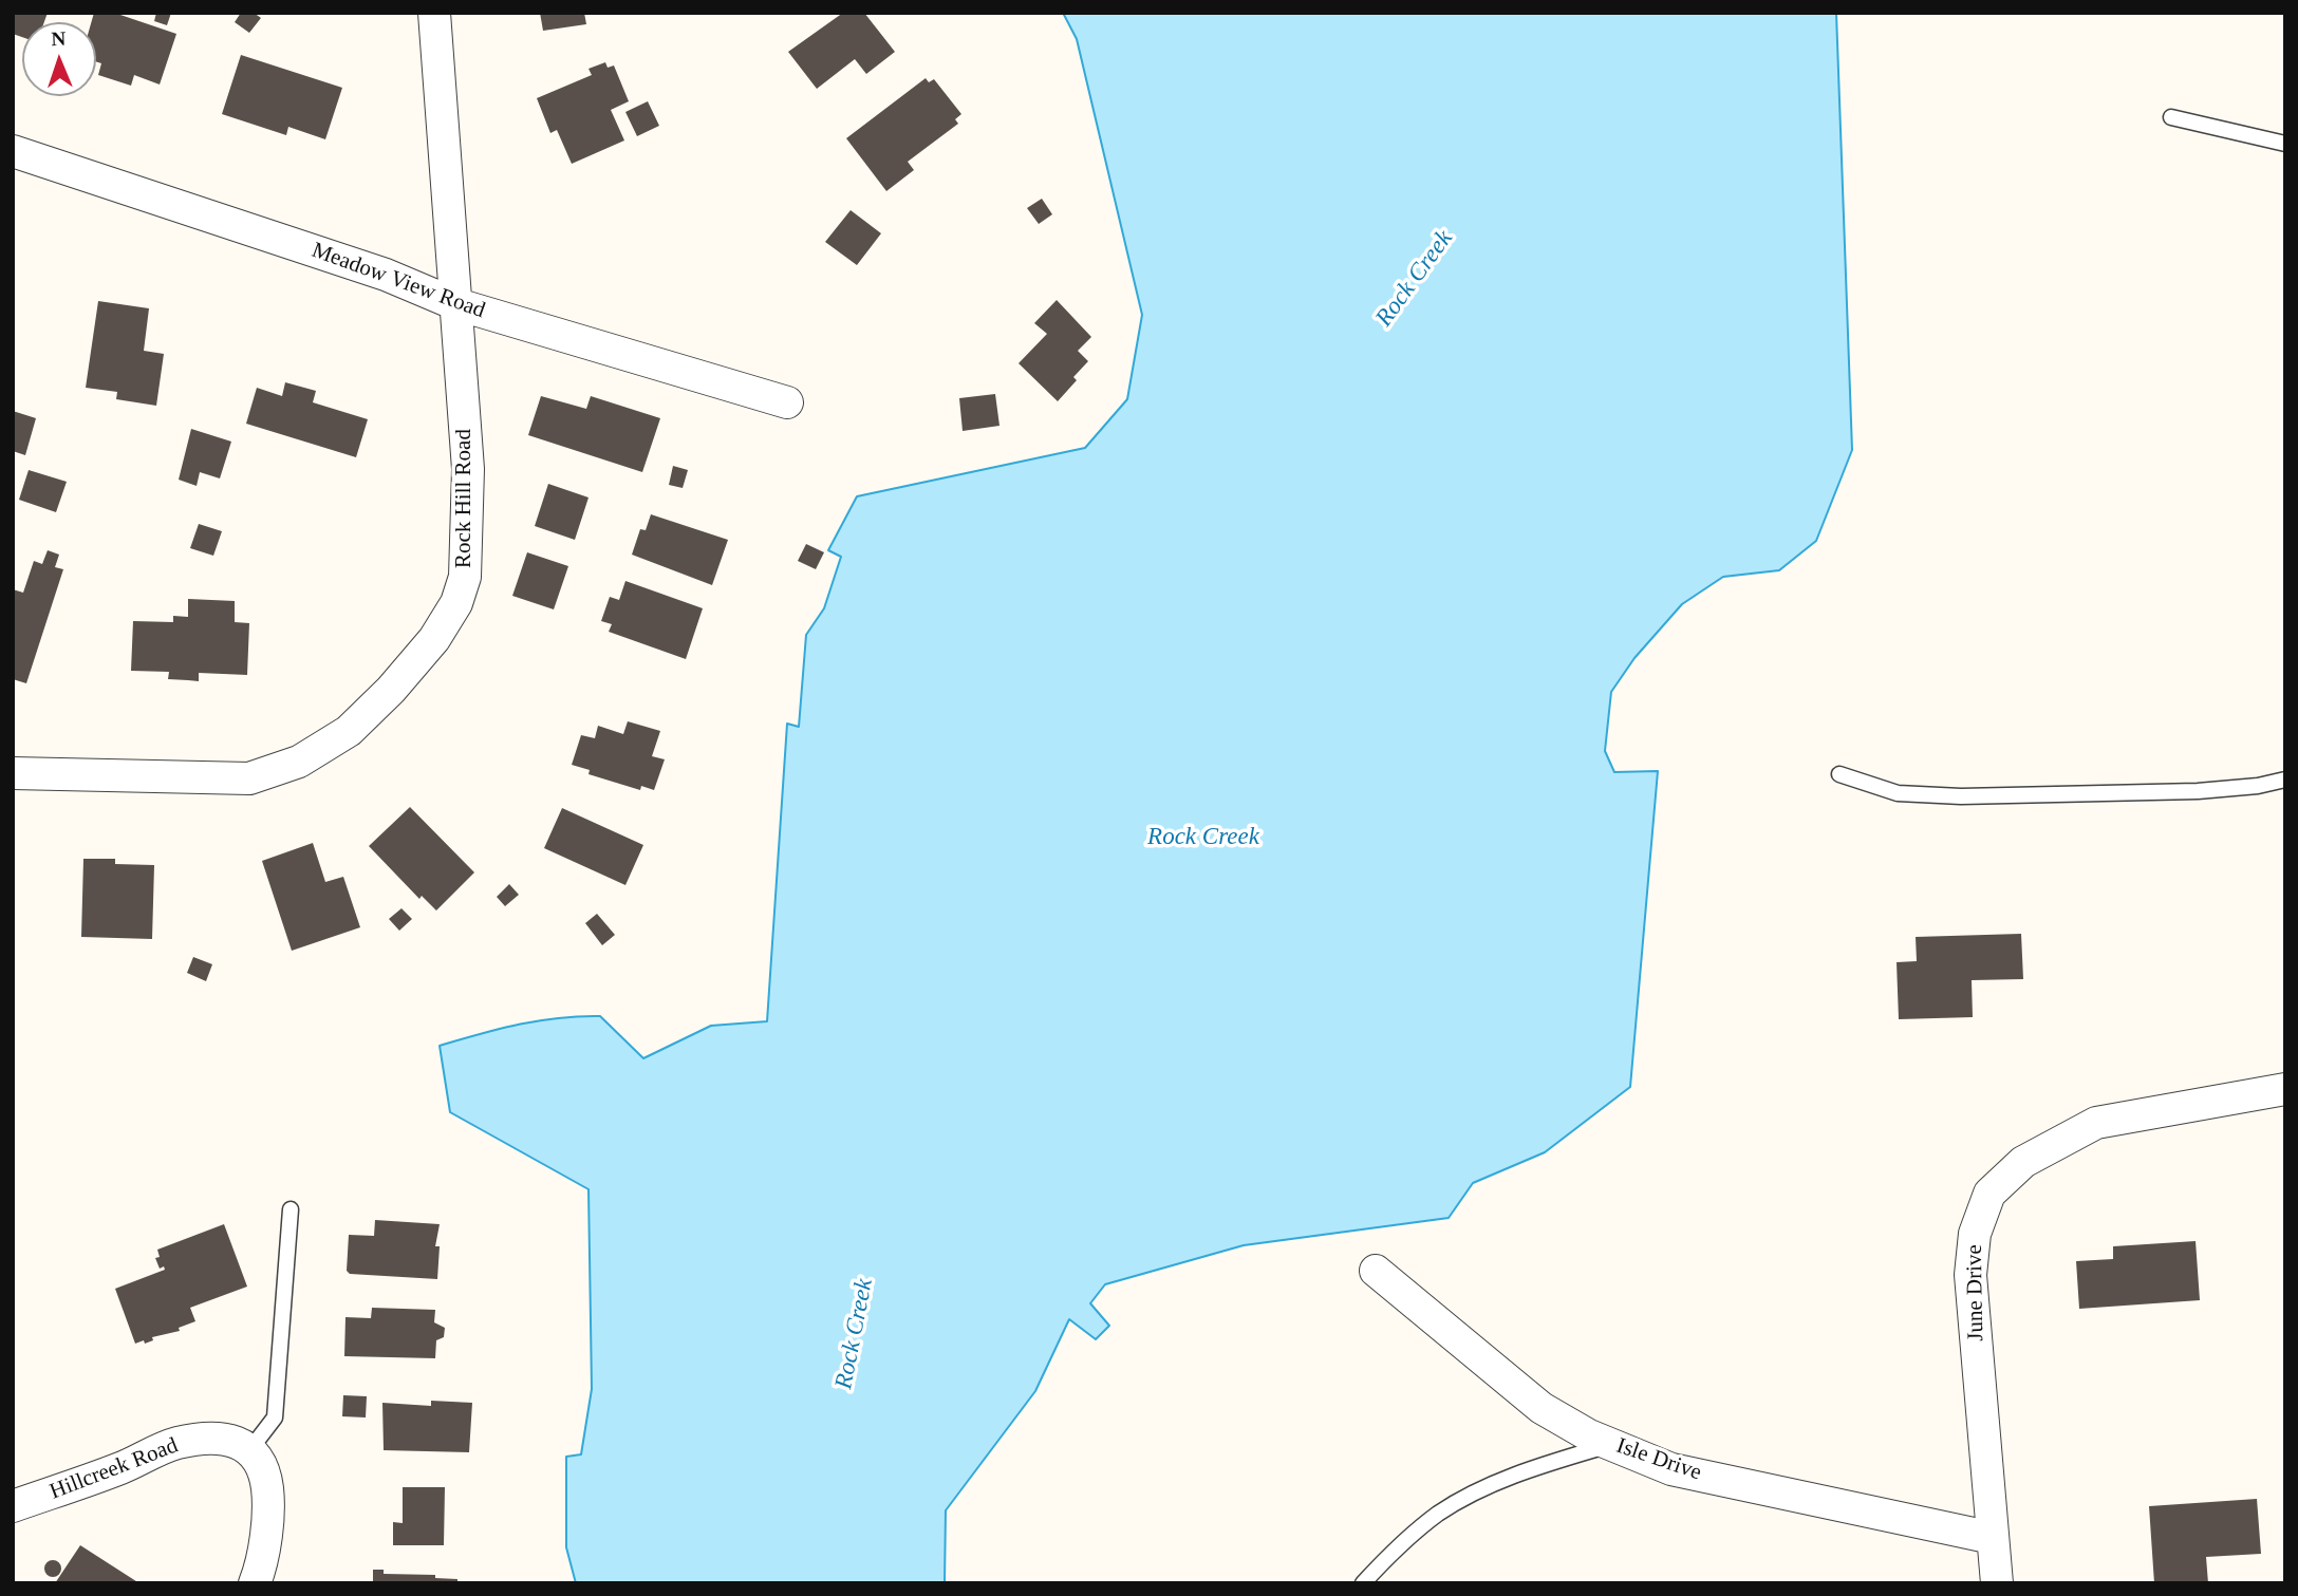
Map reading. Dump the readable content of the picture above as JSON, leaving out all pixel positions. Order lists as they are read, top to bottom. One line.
{"streets":{"street":["Meadow View Road","Rock Hill Road","June Drive","Isle Drive","Hillcreek Road"]},"crossings":[["Meadow View Road","Rock Hill Road"],["June Drive","Isle Drive"]],"water":["Rock Creek"],"north":"top"}
